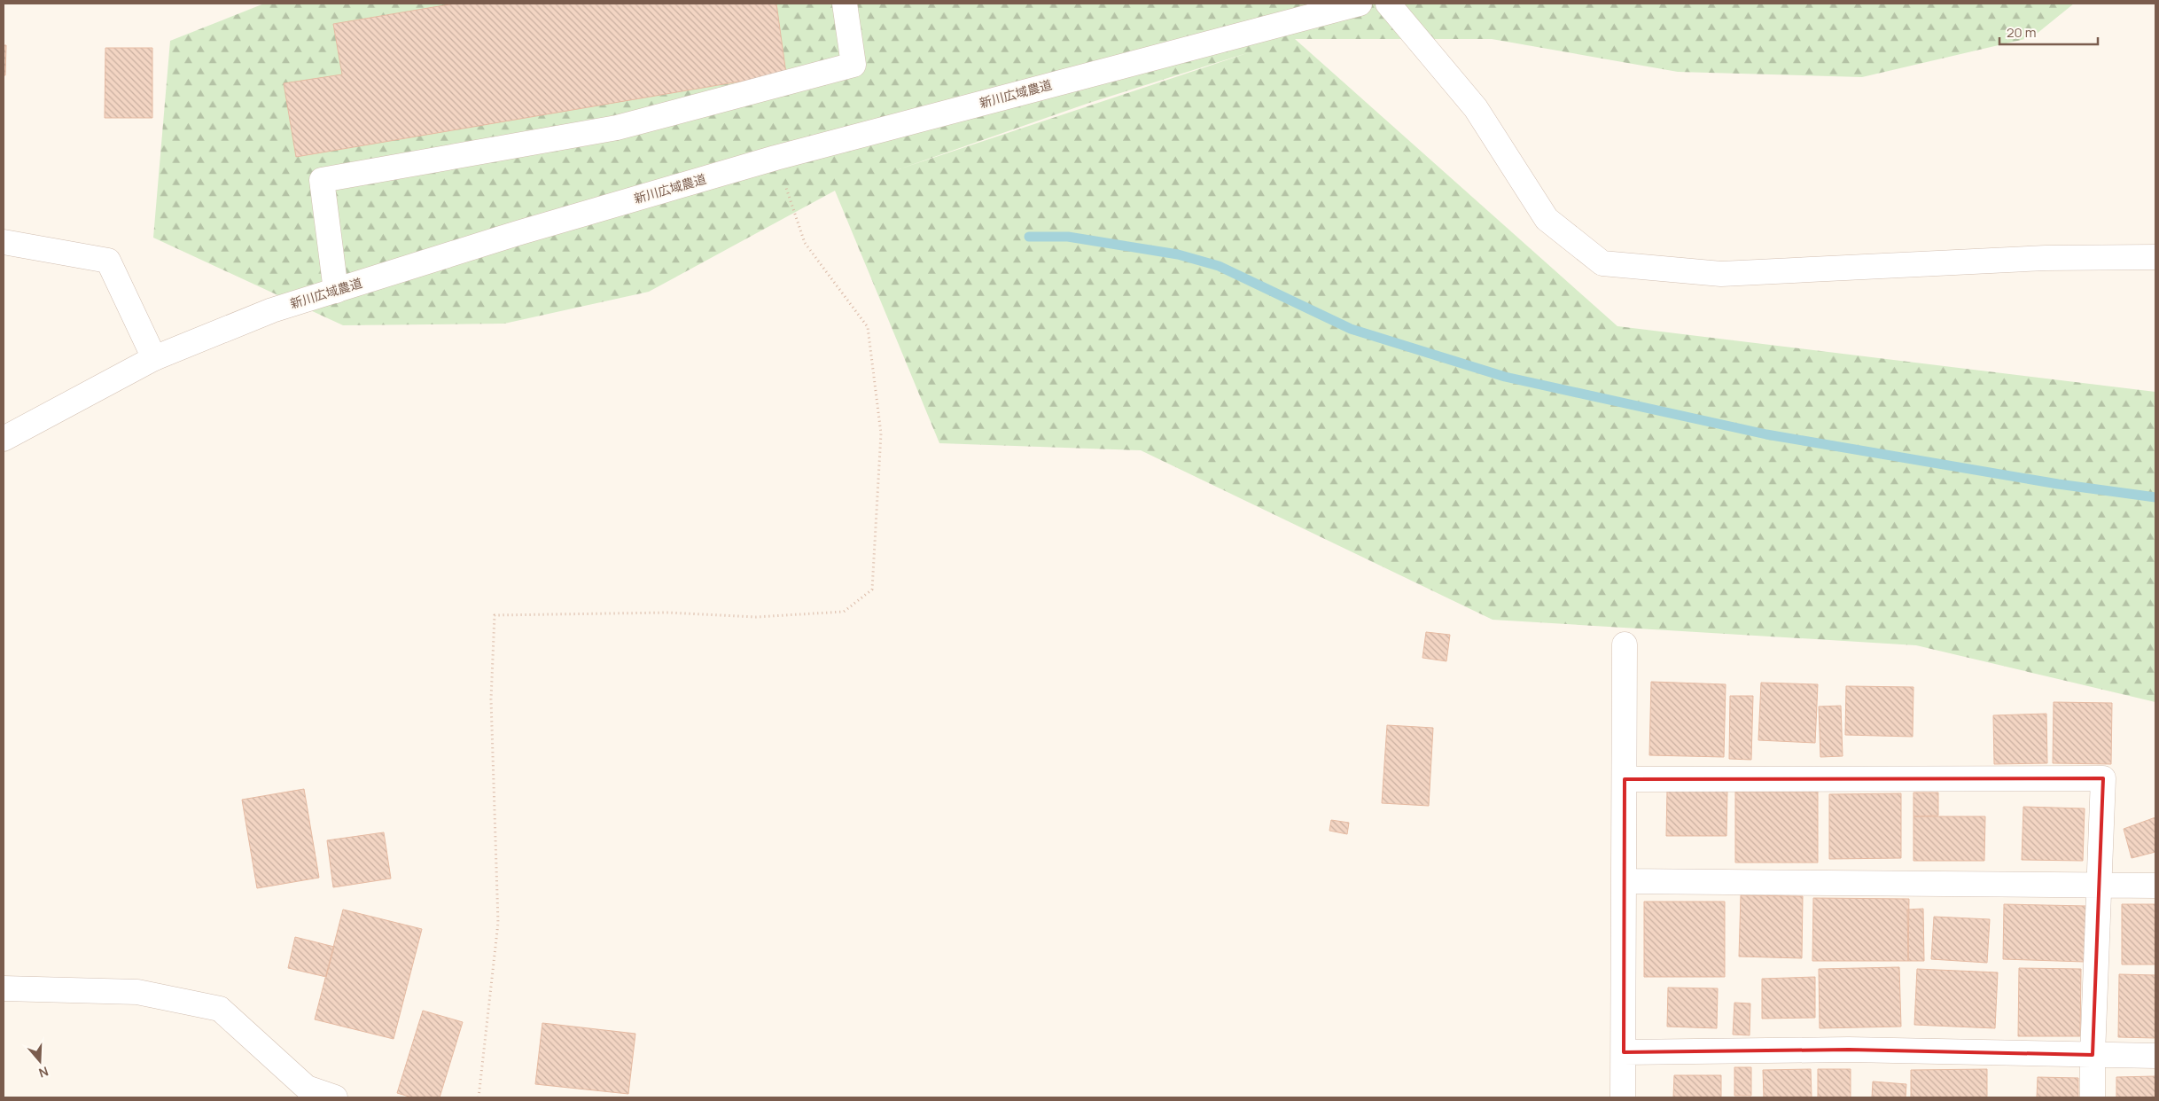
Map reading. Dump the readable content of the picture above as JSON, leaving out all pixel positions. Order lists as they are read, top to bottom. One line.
{"streets":{"street":["新川広域農道"]},"scale_bar":"20 m","north":"bottom"}
